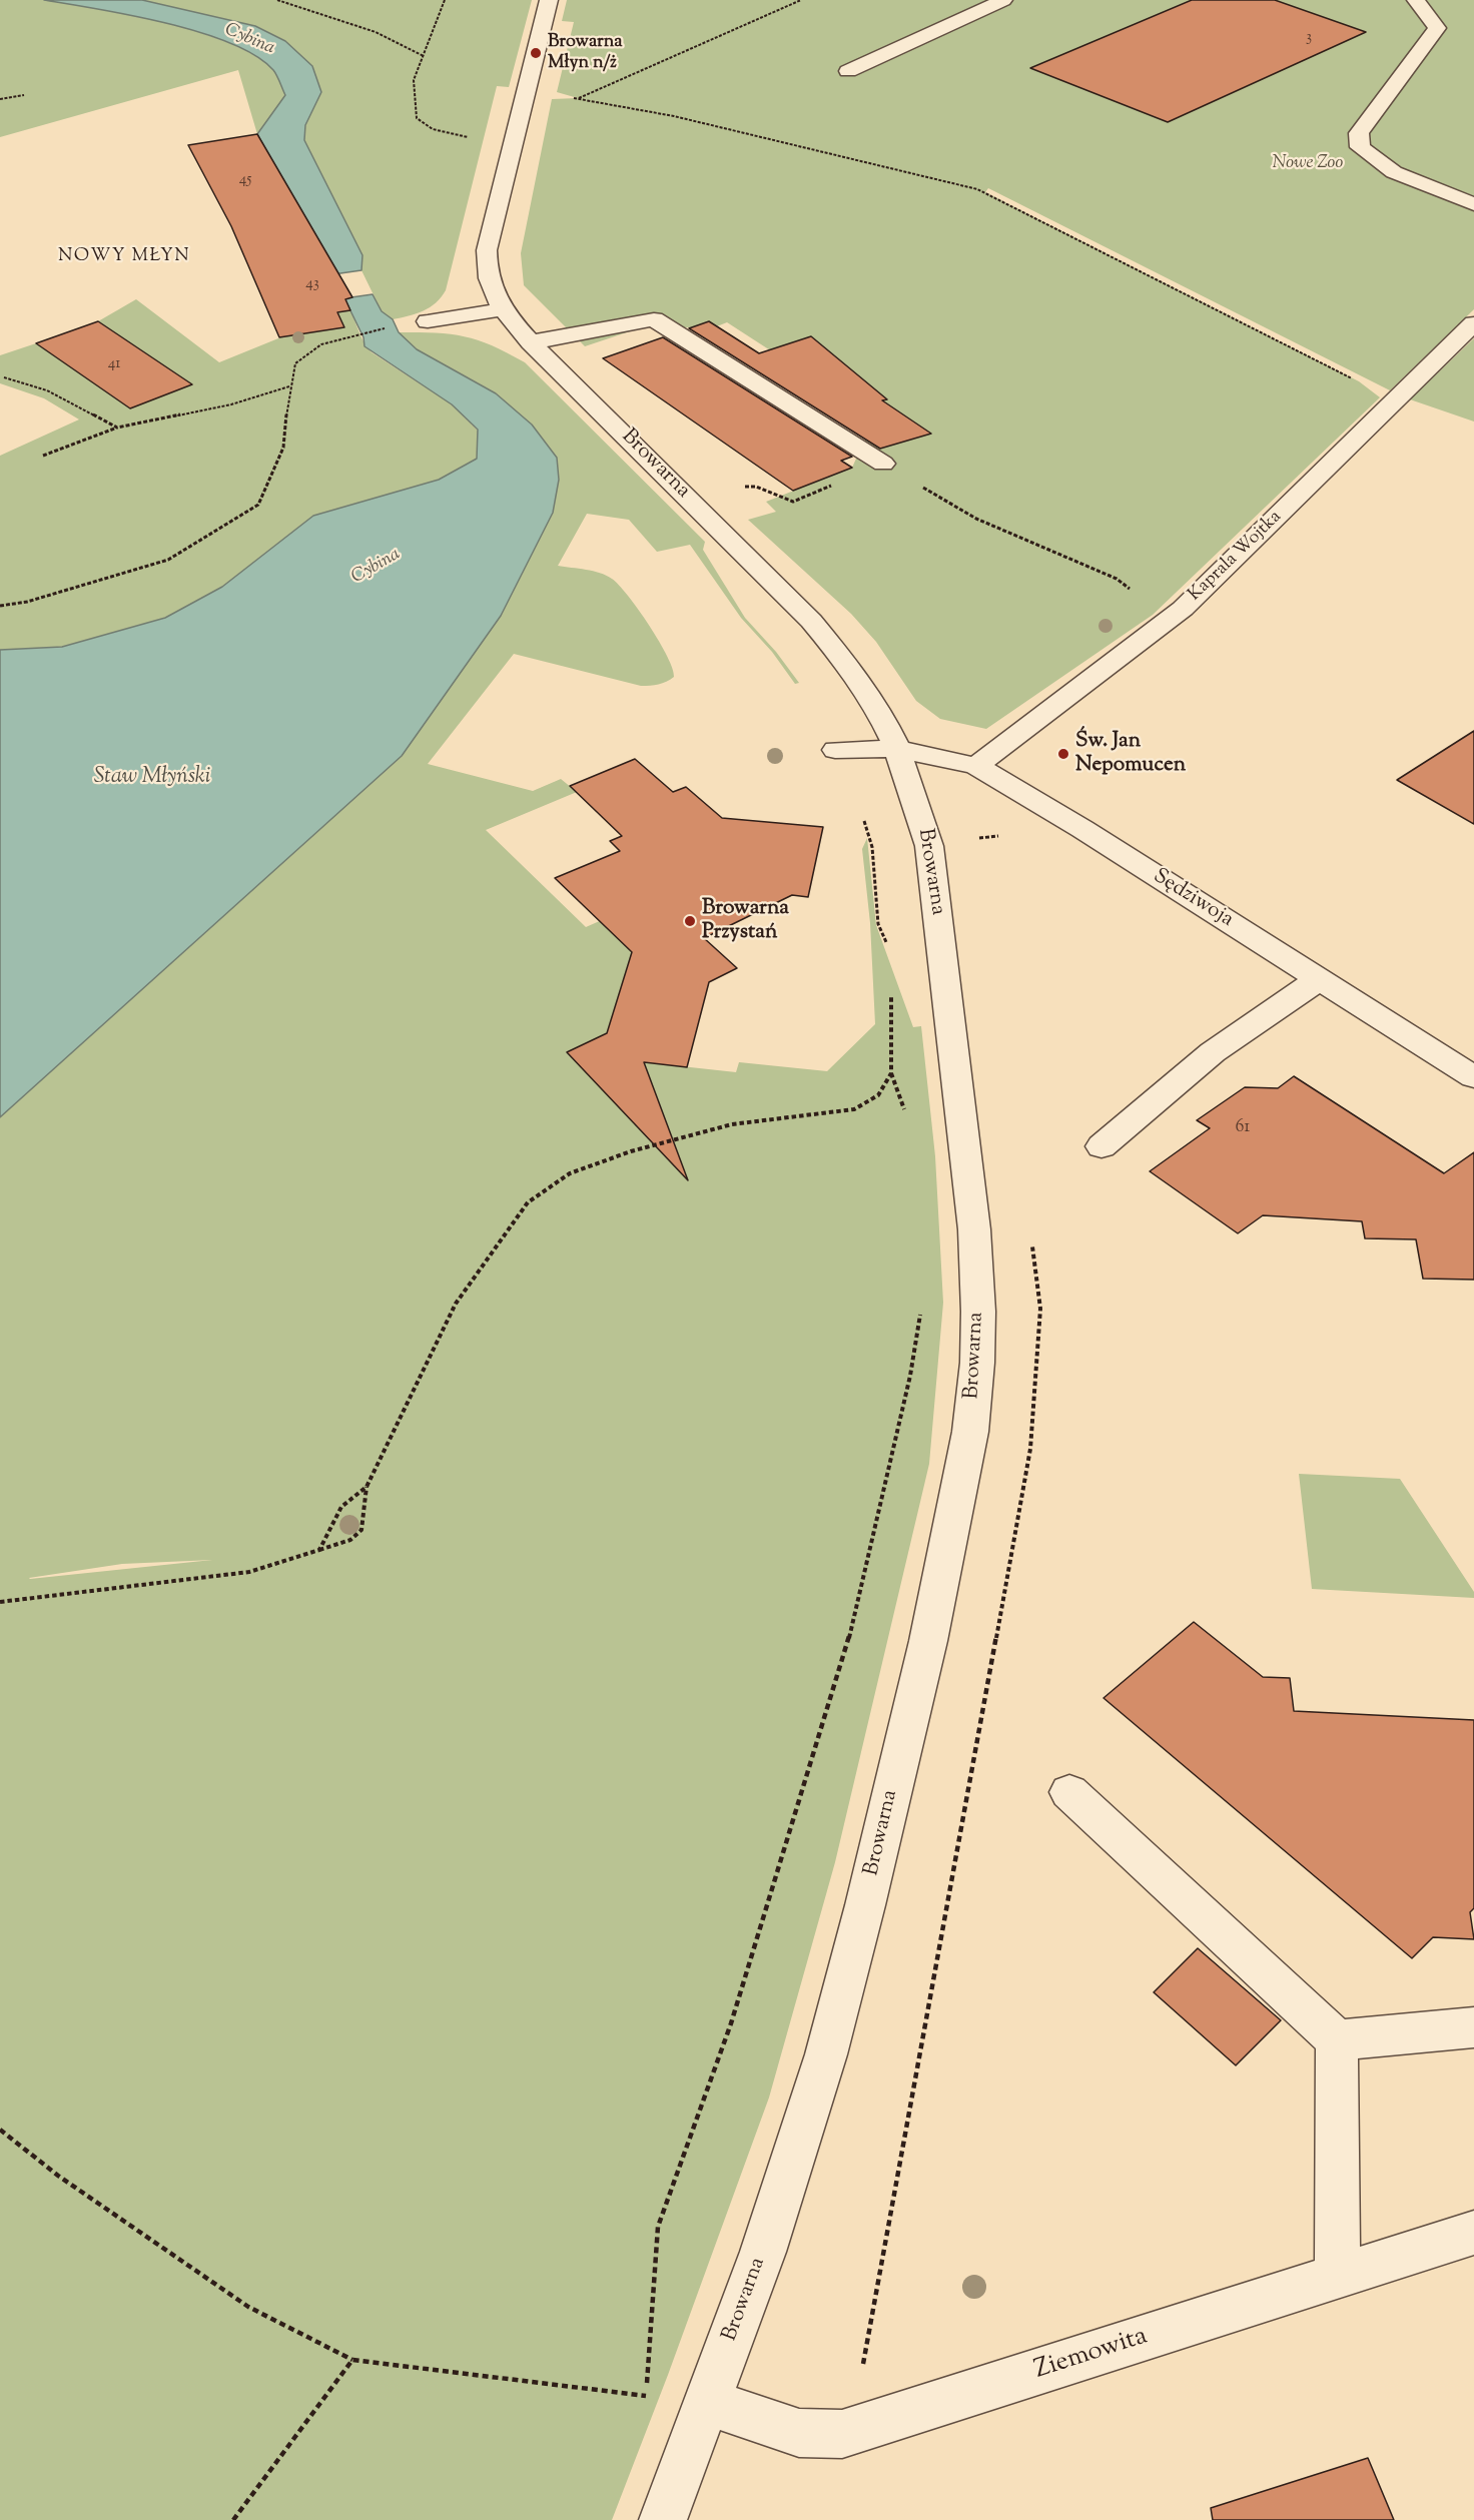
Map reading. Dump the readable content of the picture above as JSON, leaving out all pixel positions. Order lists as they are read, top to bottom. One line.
{"streets":{"street":["Browarna","Kaprala Wojtka","Sędziwoja","Ziemowita"]},"crossings":[["Browarna","Sędziwoja"],["Browarna","Ziemowita"],["Kaprala Wojtka","Sędziwoja"]],"districts":["NOWY MŁYN"],"water":["Cybina","Staw Młyński"],"parks":["Nowe Zoo"],"places":["Browarna Młyn n/ż","Św. Jan Nepomucen","Browarna Przystań"],"house_numbers":["3","45","43","41","61"]}
